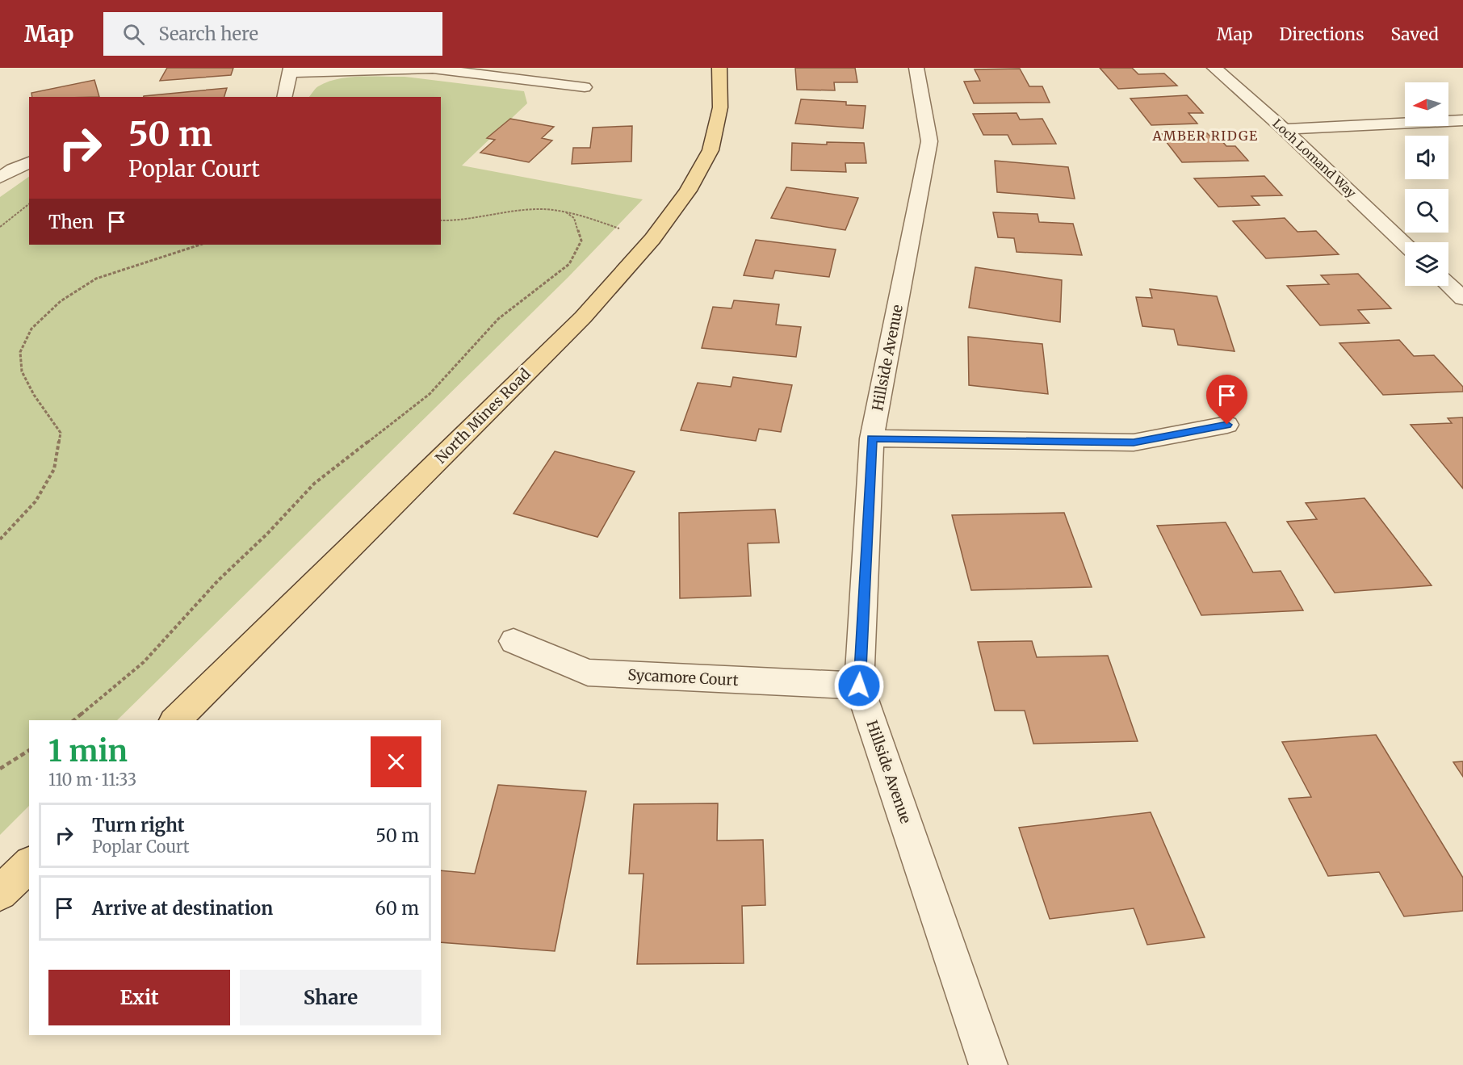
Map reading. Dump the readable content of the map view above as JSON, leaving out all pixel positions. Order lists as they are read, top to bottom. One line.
{"streets":{"main road":["North Mines Road"],"street":["Loch Lomand Way","Hillside Avenue","Sycamore Court"]},"crossings":[["Hillside Avenue","Sycamore Court"]],"districts":["AMBER RIDGE"],"north":"left","page":{"header":"Map","search":"Search here","nav":["Map","Directions","Saved"],"turn":["50 m","Poplar Court"],"then":"Then","heading":["1 min","110 m · 11:33"],"list":[{"name":"Turn right","note":"Poplar Court","value":"50 m"},{"name":"Arrive at destination","value":"60 m"}],"buttons":["Exit","Share"]}}
